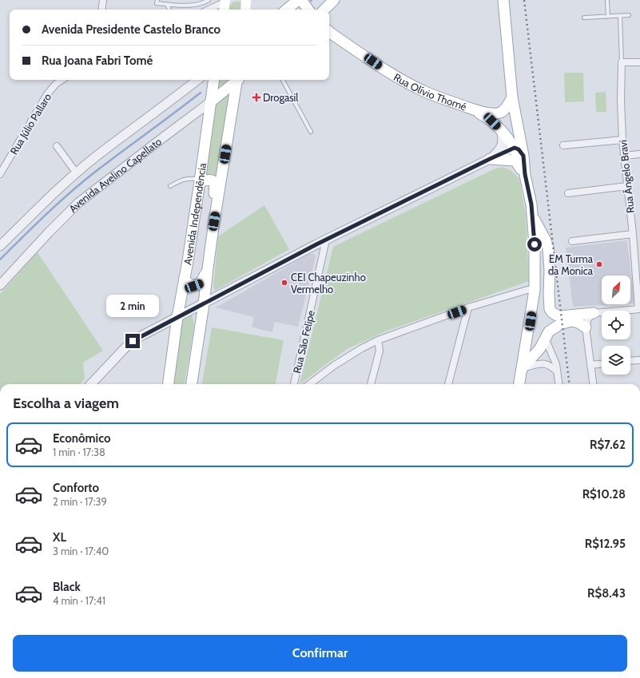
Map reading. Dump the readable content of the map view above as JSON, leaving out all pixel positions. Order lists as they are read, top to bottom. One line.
{"streets":{"main road":["Rua Olívio Thomé","Avenida Avelino Capellato","Avenida Independência"],"street":["Rua Júlio Pallaro","Rua Ângelo Bravi","Rua São Felipe"]},"crossings":[["Avenida Avelino Capellato","Avenida Independência"]],"places":{"health":["Drogasil"],"other":["EM Turma da Monica","CEI Chapeuzinho Vermelho"]},"north":"top right","page":{"banner":["Avenida Presidente Castelo Branco","Rua Joana Fabri Tomé"],"bubble":"2 min","heading":"Escolha a viagem","list":[{"name":"Econômico","note":"1 min · 17:38","value":"R$7.62"},{"name":"Conforto","note":"2 min · 17:39","value":"R$10.28"},{"name":"XL","note":"3 min · 17:40","value":"R$12.95"},{"name":"Black","note":"4 min · 17:41","value":"R$8.43"}],"buttons":"Confirmar"}}
